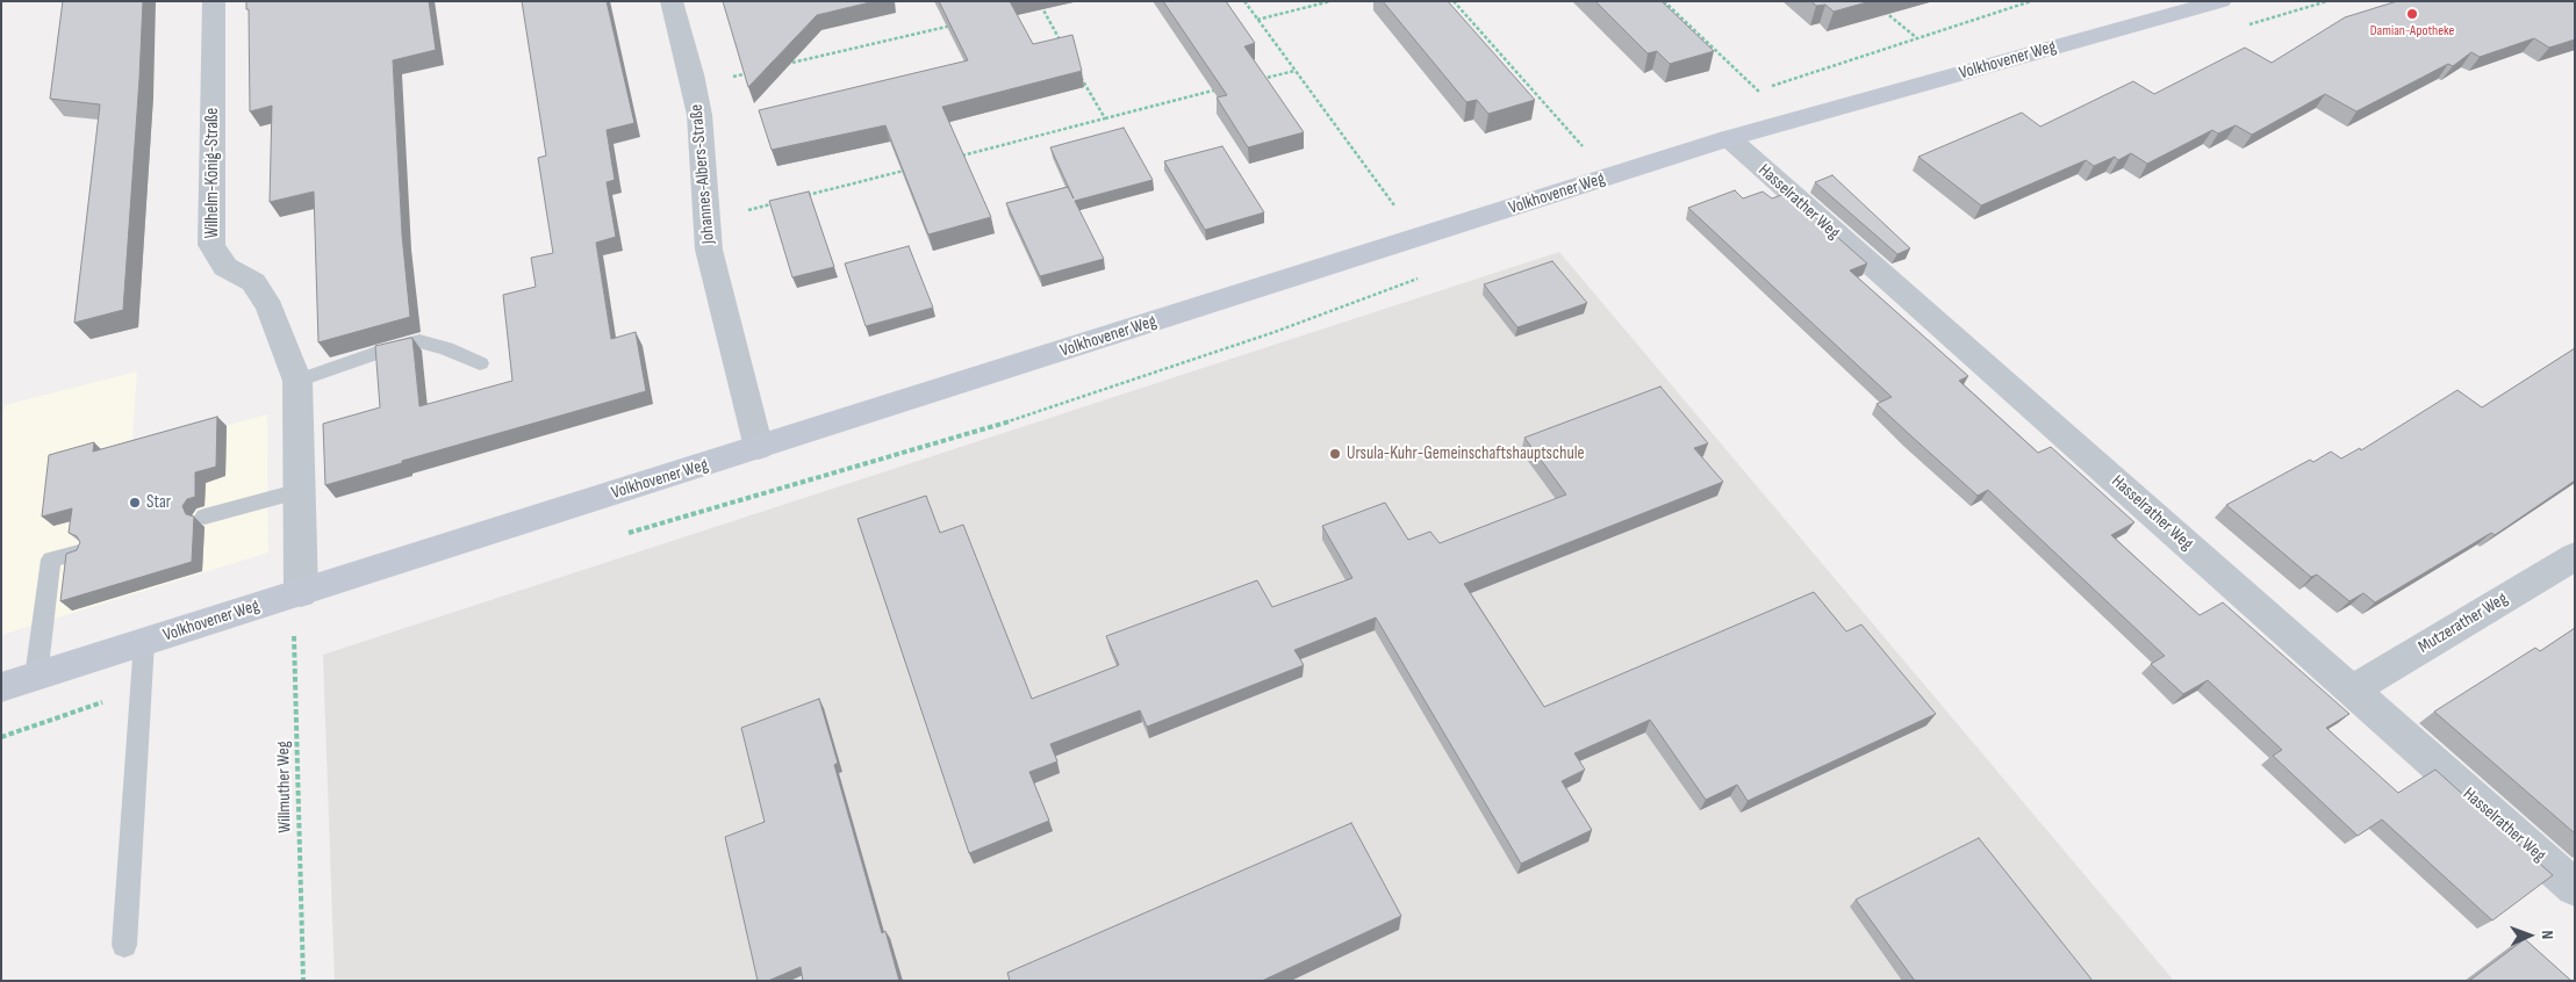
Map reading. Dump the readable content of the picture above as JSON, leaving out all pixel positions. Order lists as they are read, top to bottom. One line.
{"streets":{"street":["Volkhovener Weg","Wilhelm-König-Straße","Johannes-Albers-Straße","Hasselrather Weg","Mutzerather Weg"],"path":["Willmuther Weg"]},"crossings":[["Volkhovener Weg","Wilhelm-König-Straße"],["Volkhovener Weg","Johannes-Albers-Straße"],["Volkhovener Weg","Hasselrather Weg"],["Volkhovener Weg","Willmuther Weg"],["Wilhelm-König-Straße","Willmuther Weg"],["Hasselrather Weg","Mutzerather Weg"]],"places":["Damian-Apotheke","Ursula-Kuhr-Gemeinschaftshauptschule","Star"],"north":"right"}
